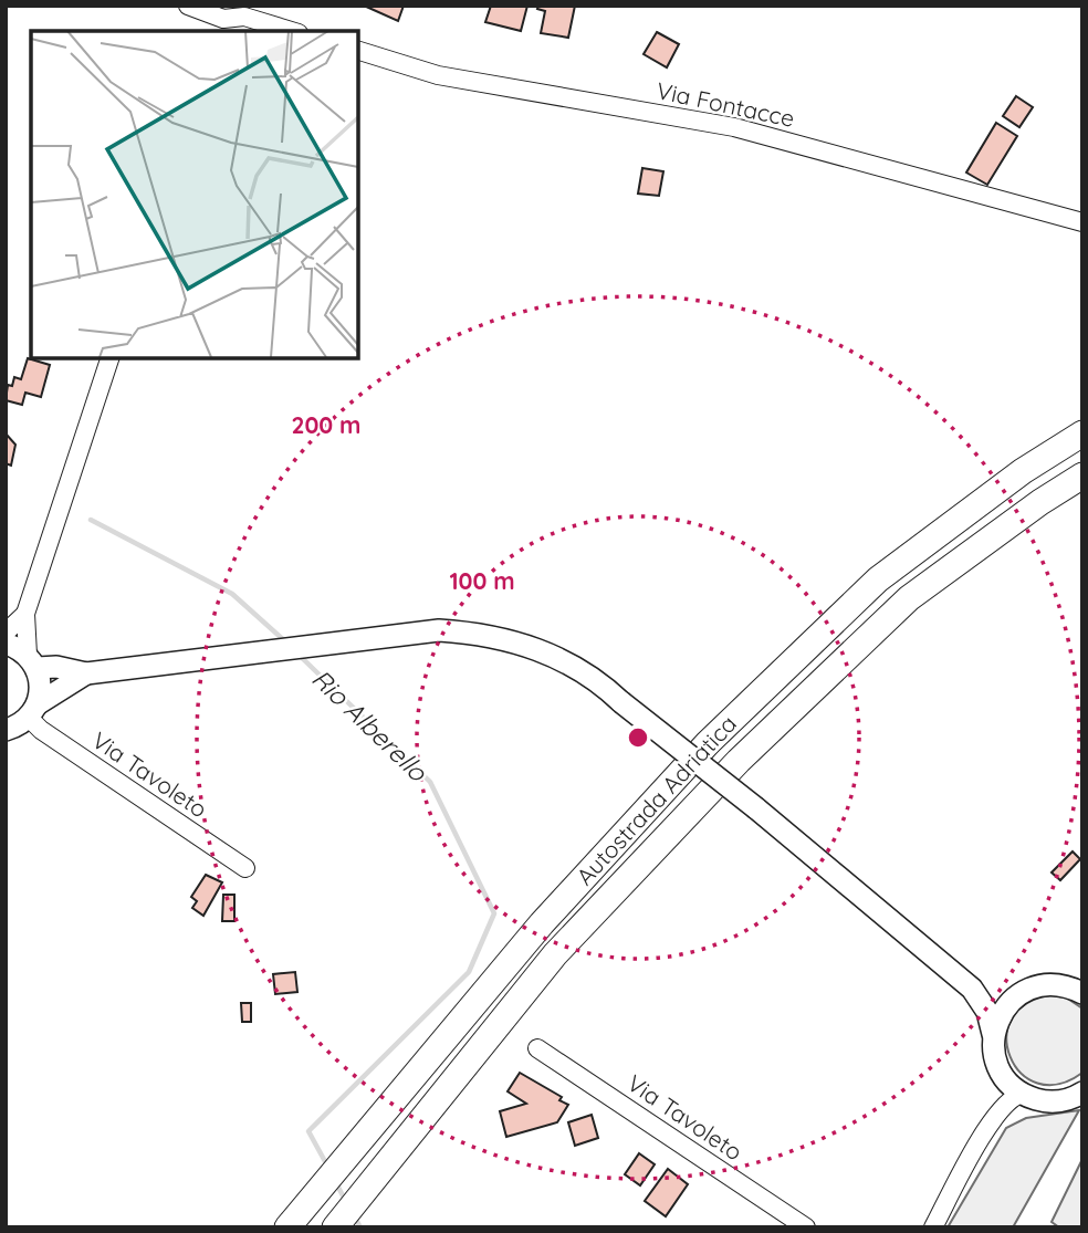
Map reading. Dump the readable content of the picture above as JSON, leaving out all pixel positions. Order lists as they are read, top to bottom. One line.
{"streets":{"highway":["Autostrada Adriatica"],"street":["Via Fontacce","Via Tavoleto"]},"water":["Rio Alberello"],"rings":["200 m","100 m"]}
